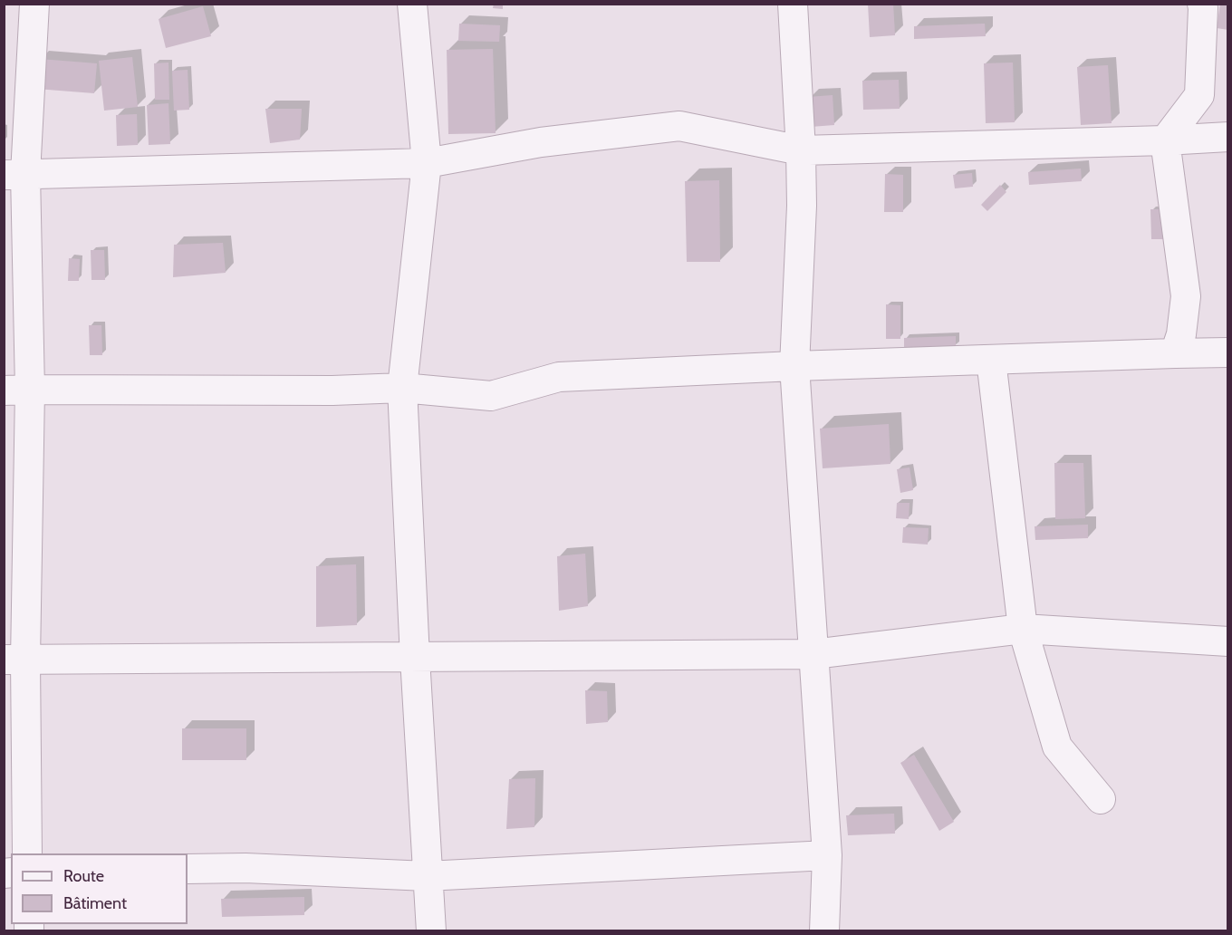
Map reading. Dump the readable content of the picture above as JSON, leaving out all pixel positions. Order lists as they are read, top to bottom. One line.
{"legend":["Route","Bâtiment"]}
